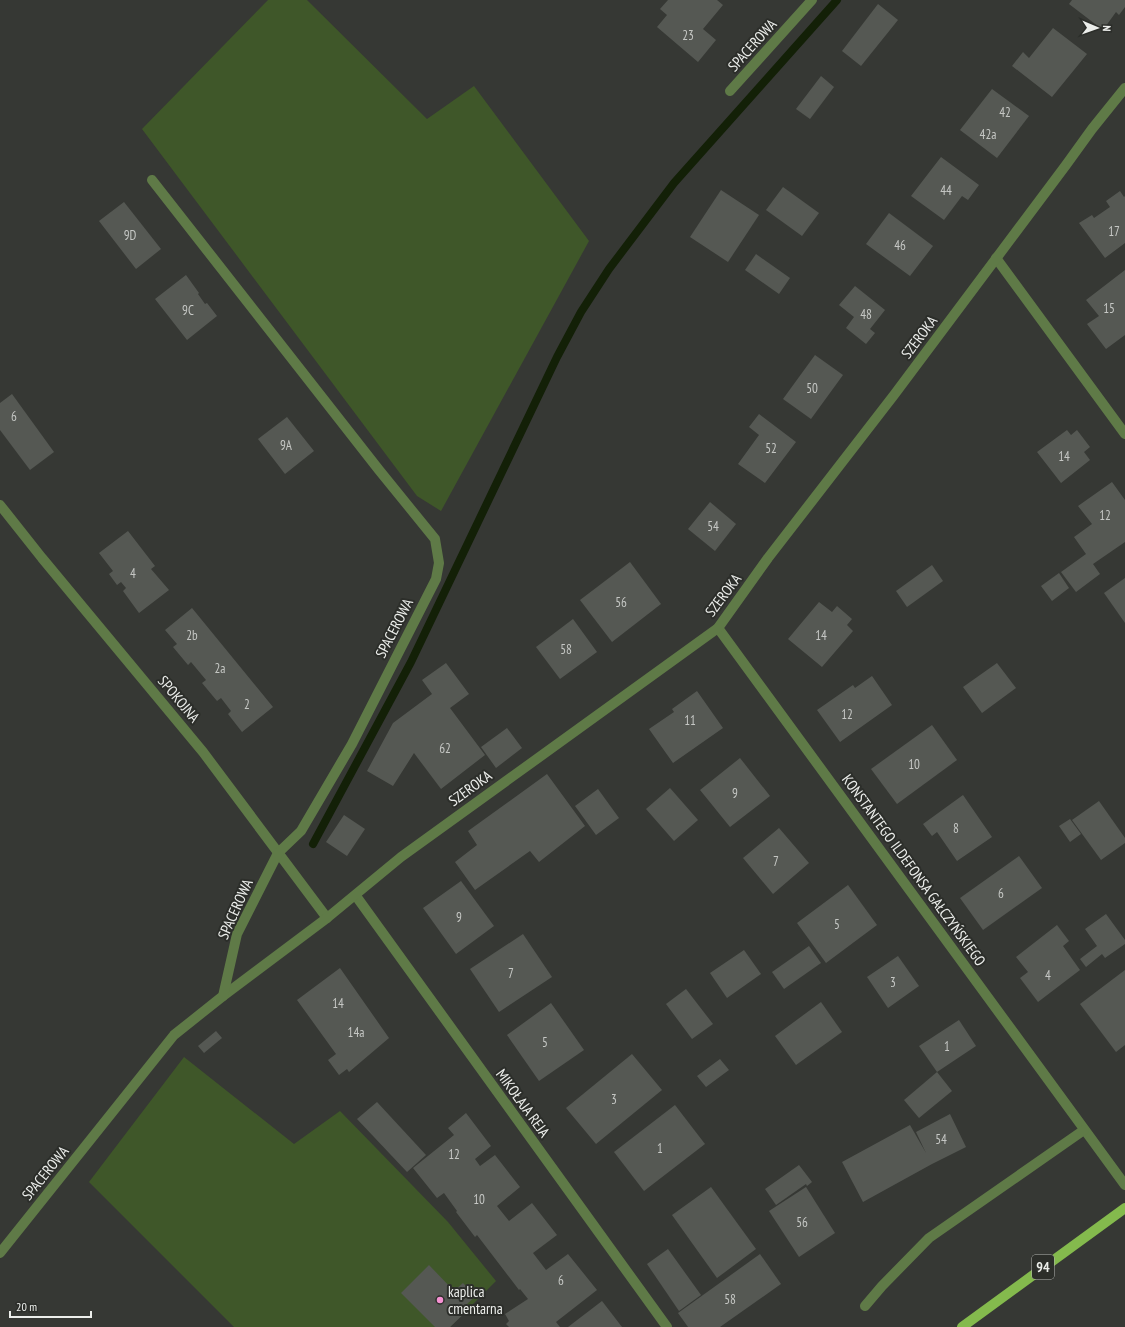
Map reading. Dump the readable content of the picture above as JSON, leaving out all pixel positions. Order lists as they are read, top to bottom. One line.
{"streets":{"main road":["94"],"street":["SPACEROWA","SZEROKA","SPOKOJNA","KONSTANTEGO ILDEFONSA GAŁCZYŃSKIEGO","MIKOŁAJA REJA"]},"crossings":[["SPACEROWA","SZEROKA"],["SPACEROWA","SPOKOJNA"],["SZEROKA","SPOKOJNA"],["SZEROKA","KONSTANTEGO ILDEFONSA GAŁCZYŃSKIEGO"],["SZEROKA","MIKOŁAJA REJA"]],"places":["kaplica cmentarna"],"house_numbers":["23","42","42a","44","17","9D","46","15","9C","48","50","6","9A","52","14","12","54","4","56","2b","14","58","2a","2","12","11","62","10","9","8","7","6","9","5","7","4","3","14","14a","5","1","3","54","1","12","10","56","6","58"],"scale_bar":"20 m","north":"right"}
